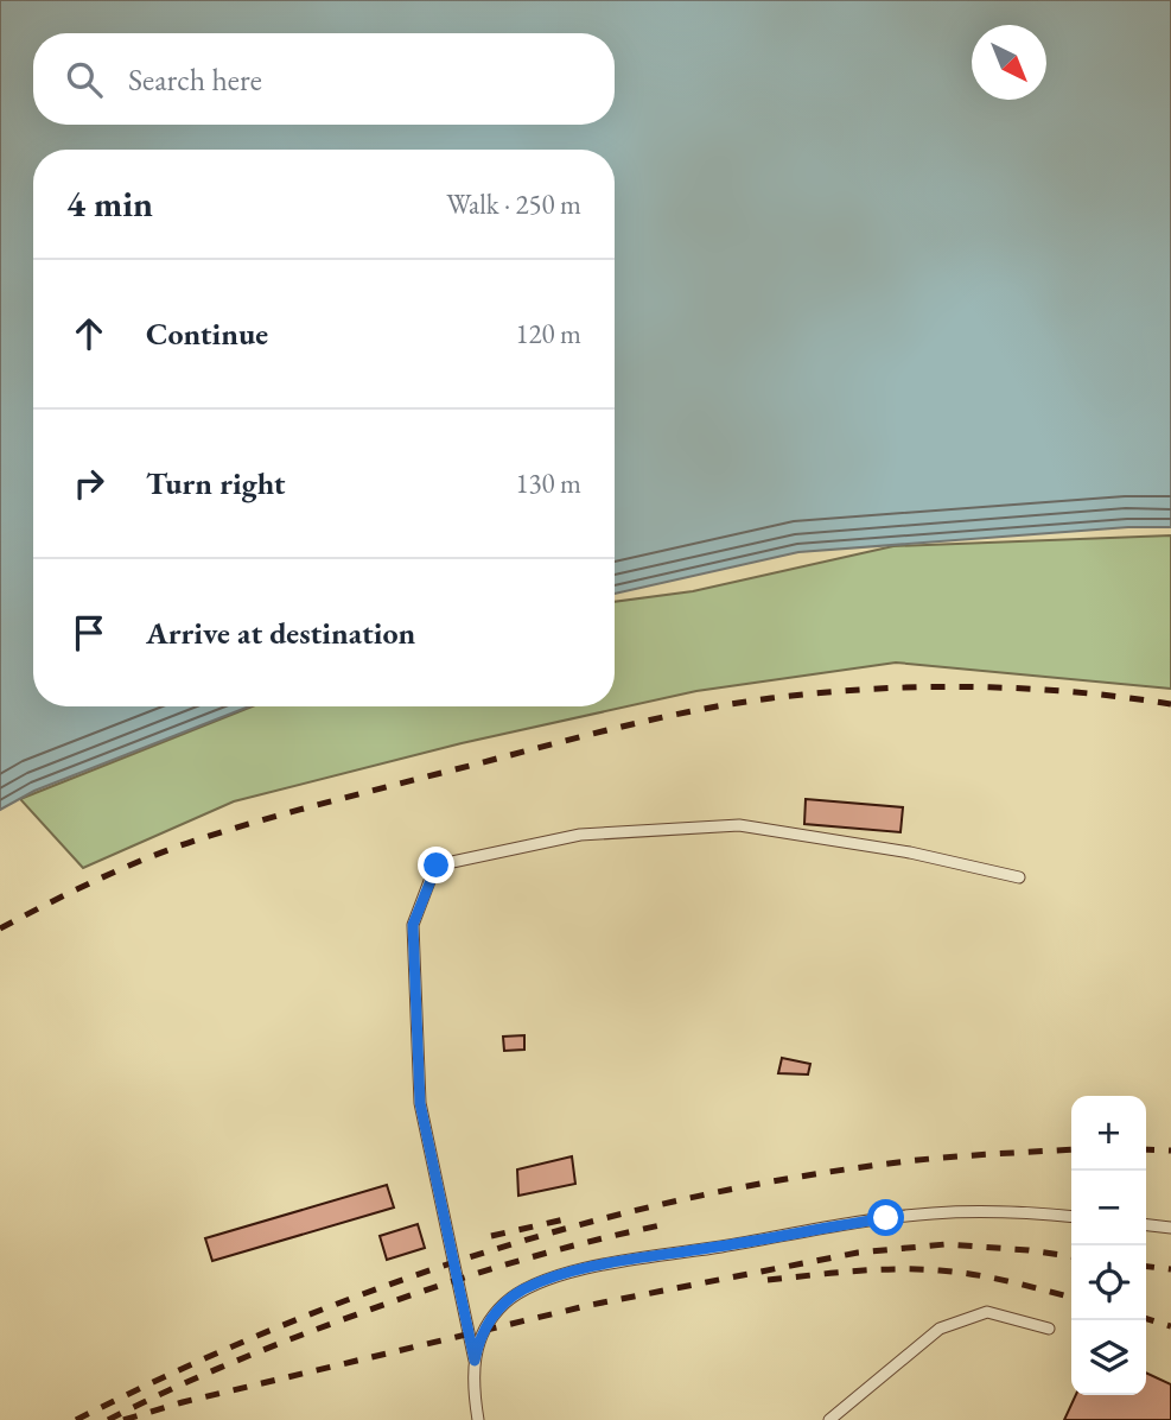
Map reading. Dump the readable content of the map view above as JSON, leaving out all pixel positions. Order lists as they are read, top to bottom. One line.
{"north":"bottom right","page":{"search":"Search here","heading":["4 min","Walk · 250 m"],"list":[["Continue","120 m"],["Turn right","130 m"],"Arrive at destination"],"map_buttons":["+","−"]}}
